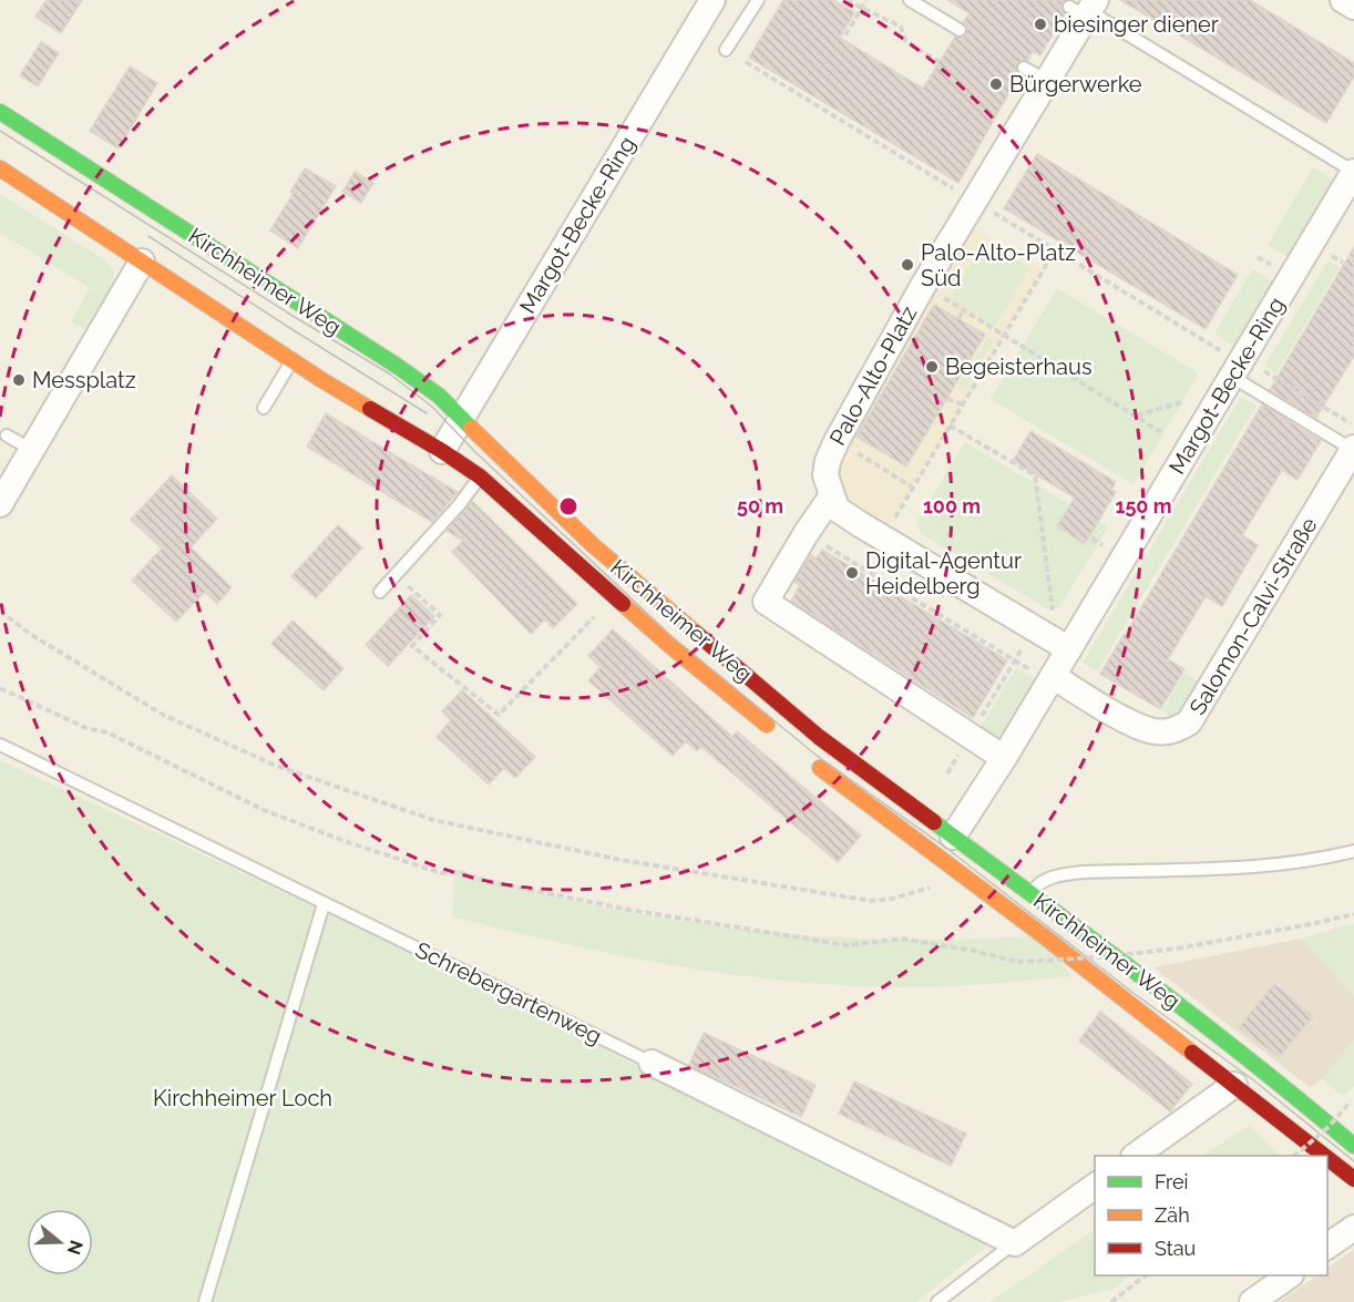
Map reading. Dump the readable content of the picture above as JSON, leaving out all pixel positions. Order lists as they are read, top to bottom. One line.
{"streets":{"street":["Margot-Becke-Ring","Kirchheimer Weg","Palo-Alto-Platz","Salomon-Calvi-Straße","Schrebergartenweg"]},"crossings":[["Margot-Becke-Ring","Kirchheimer Weg"],["Margot-Becke-Ring","Salomon-Calvi-Straße"]],"parks":["Kirchheimer Loch"],"places":["biesinger diener","Bürgerwerke","Palo-Alto-Platz Süd","Begeisterhaus","Messplatz","Digital-Agentur Heidelberg"],"legend":["Frei","Zäh","Stau"],"north":"right","rings":["50 m","100 m","150 m"]}
